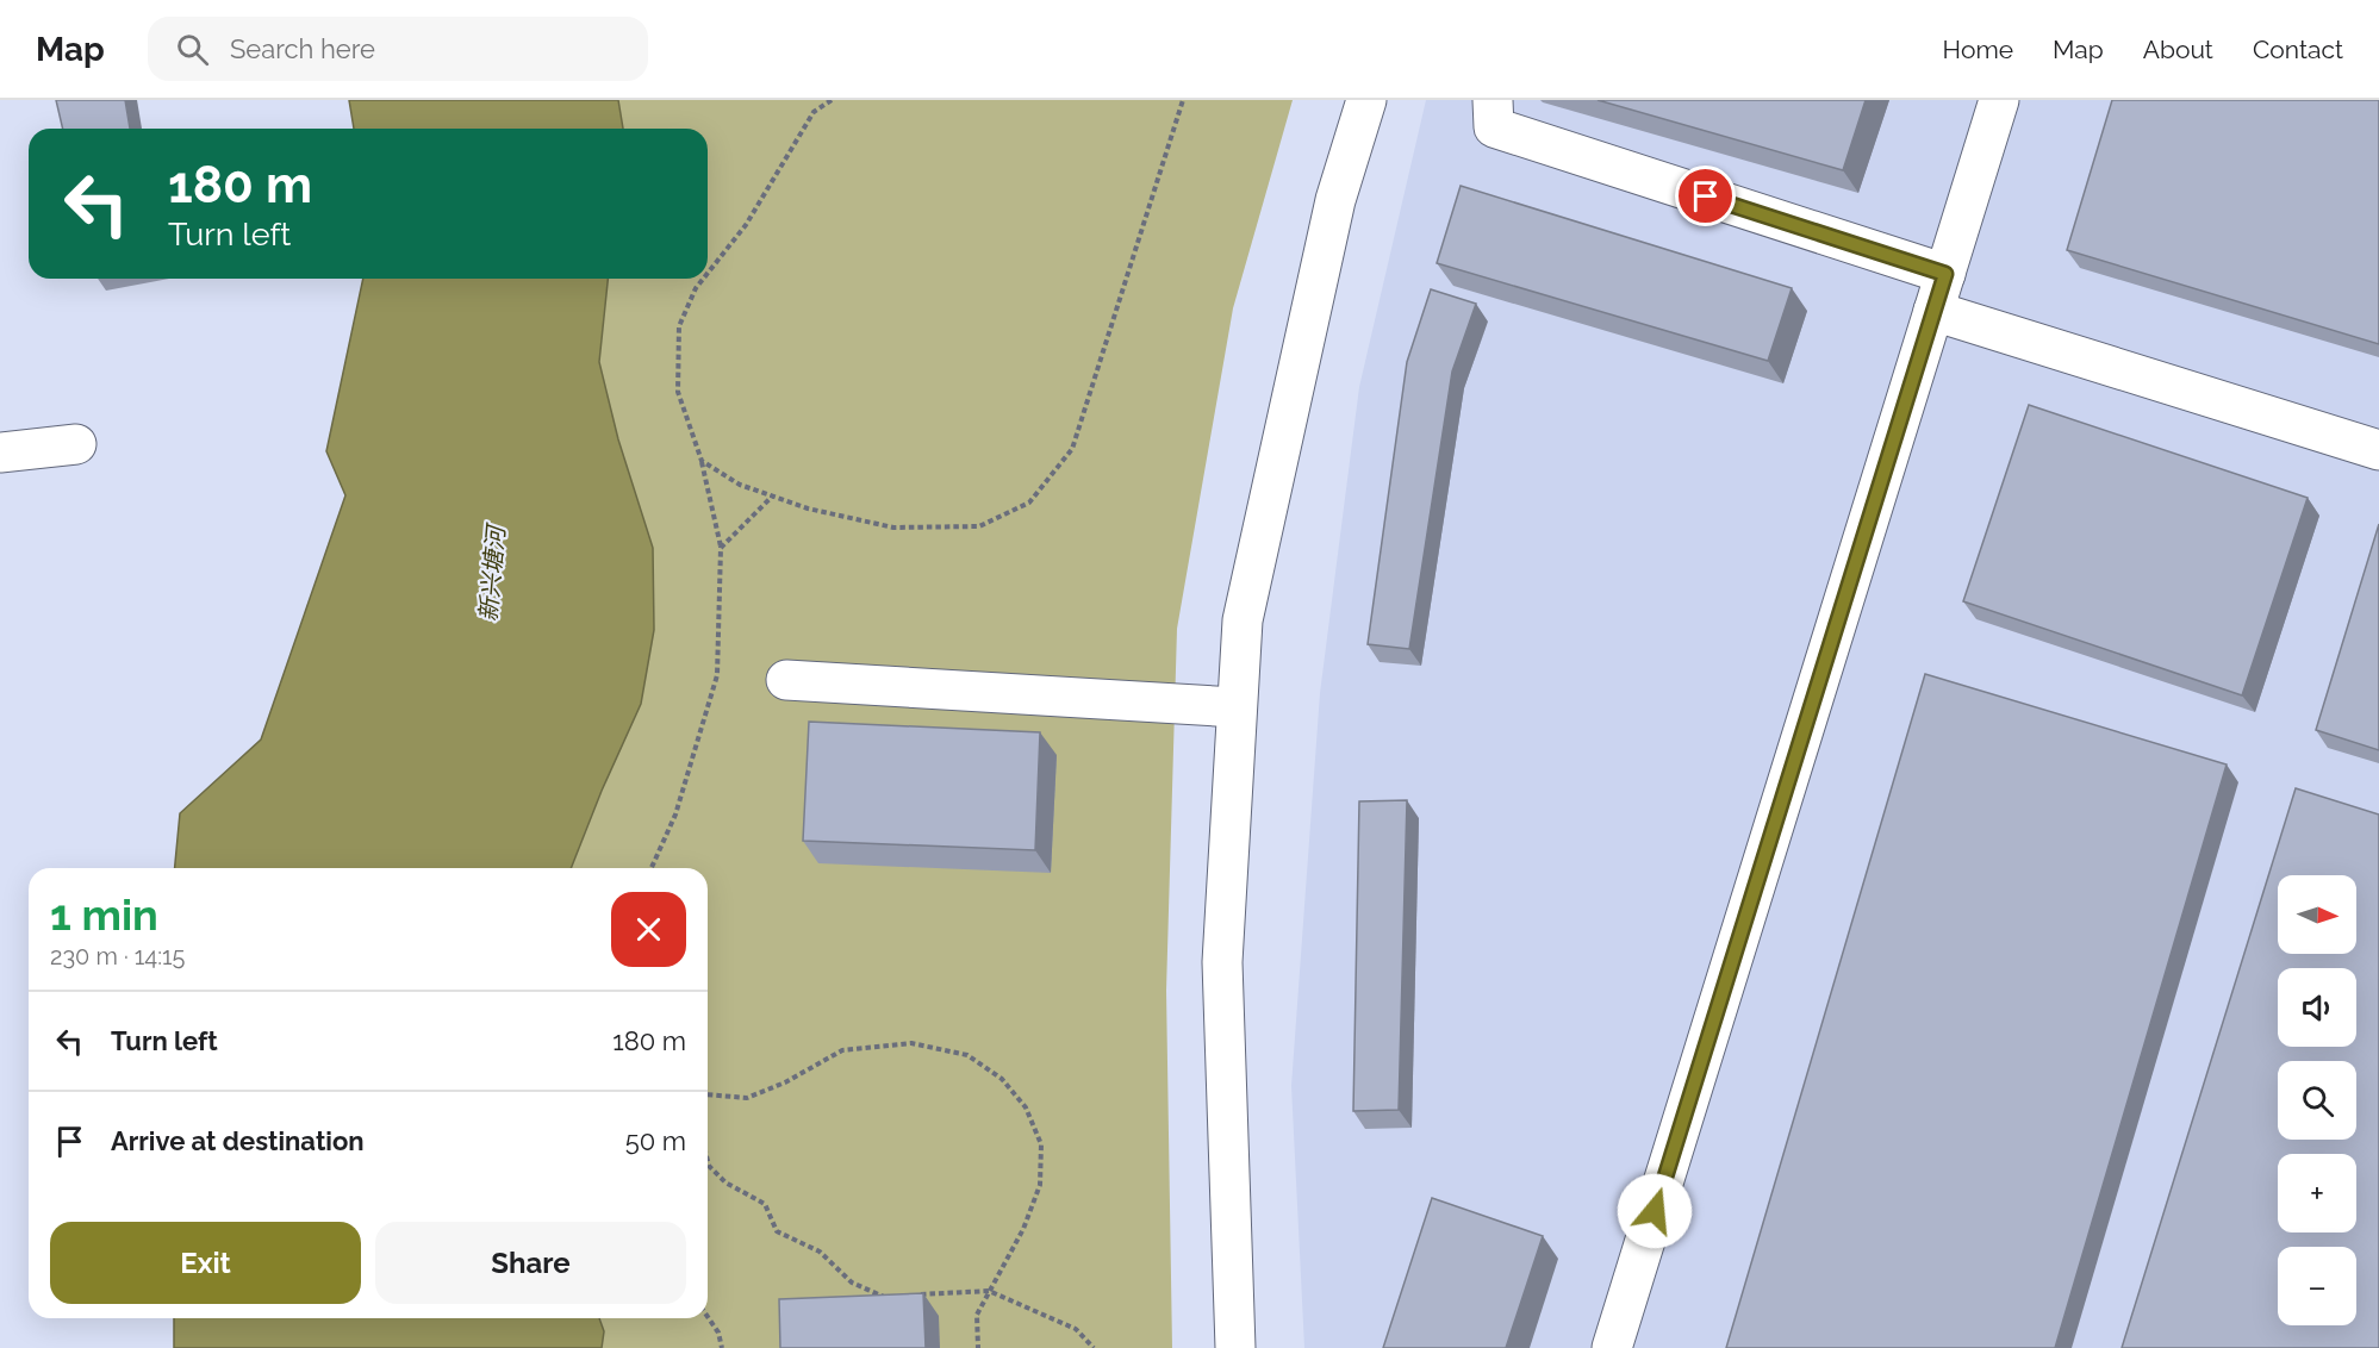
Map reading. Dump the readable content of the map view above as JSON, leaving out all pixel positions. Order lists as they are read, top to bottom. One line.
{"water":["新兴塘河"],"north":"right","page":{"header":"Map","search":"Search here","nav":["Home","Map","About","Contact"],"turn":["180 m","Turn left"],"heading":["1 min","230 m · 14:15"],"map_buttons":["+","−"],"list":[{"name":"Turn left","value":"180 m"},{"name":"Arrive at destination","value":"50 m"}],"buttons":["Exit","Share"]}}
